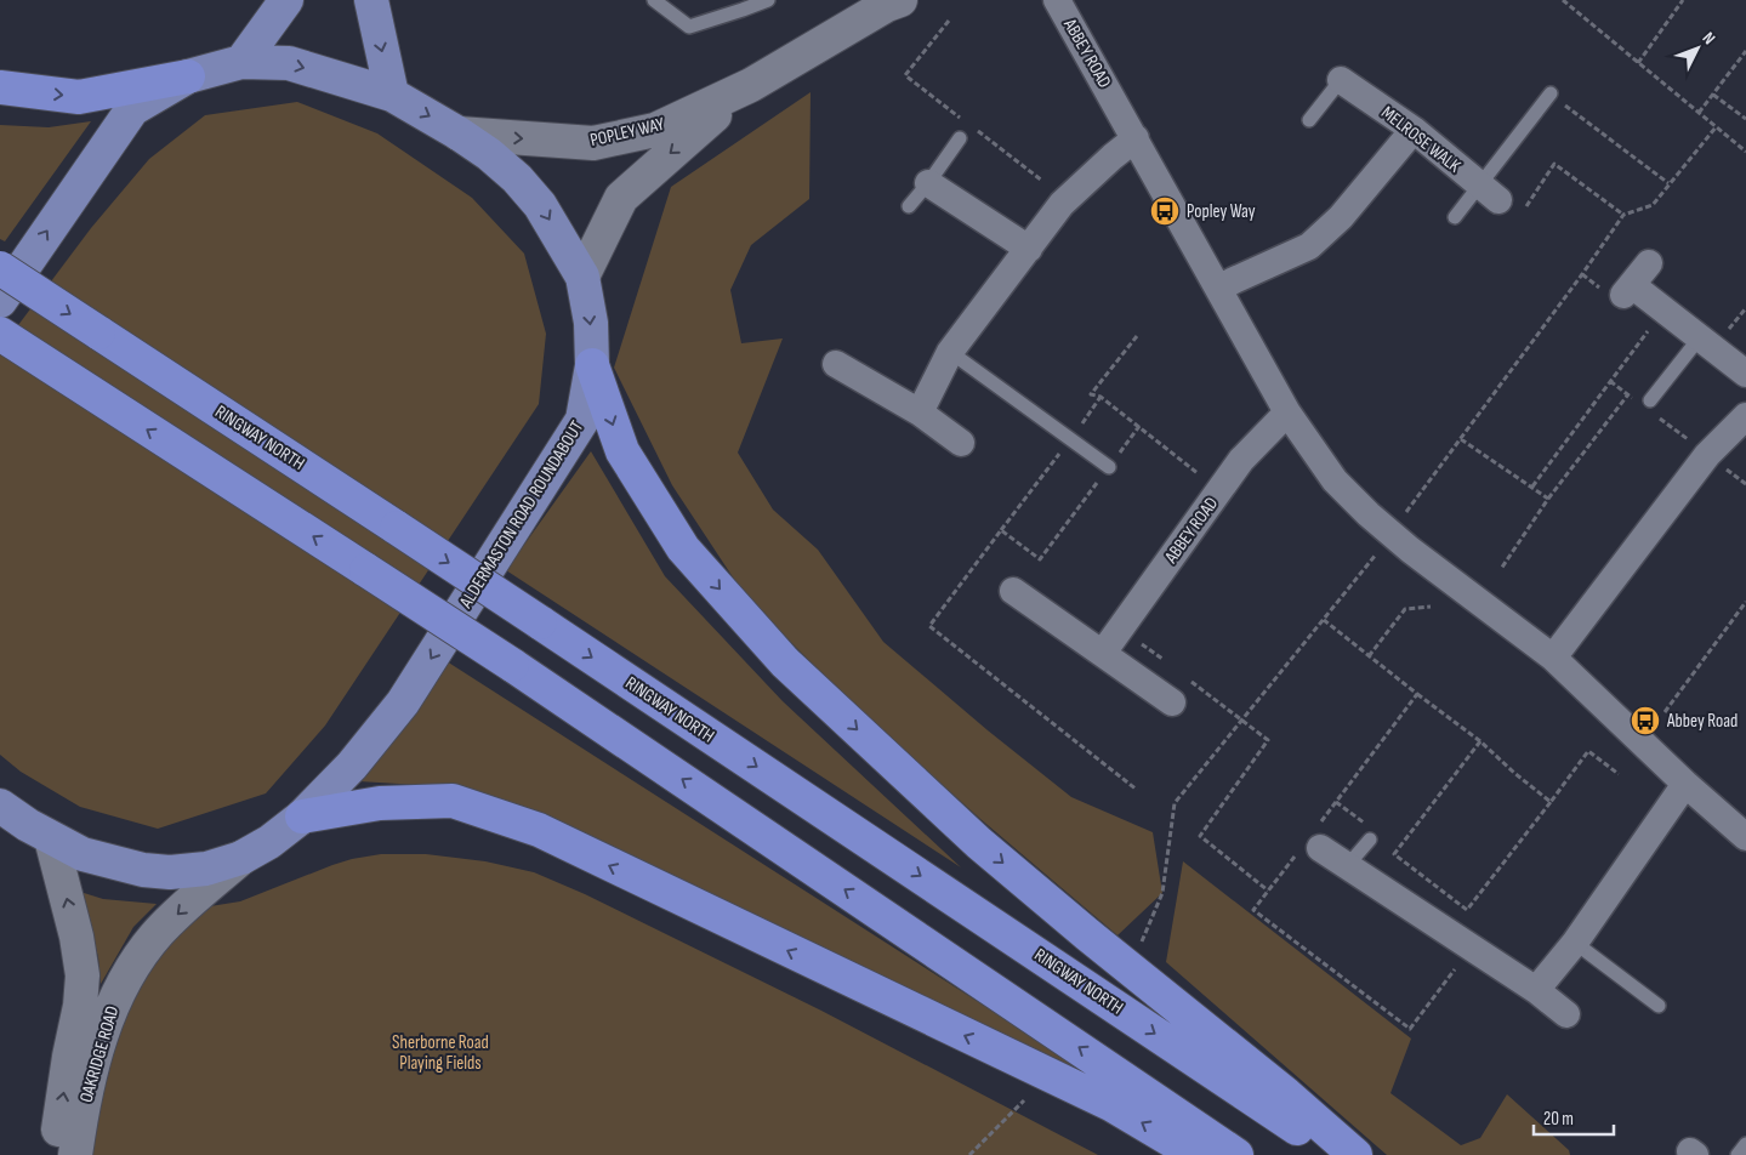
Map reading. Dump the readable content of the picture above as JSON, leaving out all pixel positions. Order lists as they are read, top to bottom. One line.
{"streets":{"highway":["RINGWAY NORTH"],"main road":["ALDERMASTON ROAD ROUNDABOUT"],"street":["ABBEY ROAD","POPLEY WAY","MELROSE WALK","OAKRIDGE ROAD"]},"crossings":[["POPLEY WAY","ALDERMASTON ROAD ROUNDABOUT"],["ALDERMASTON ROAD ROUNDABOUT","OAKRIDGE ROAD"]],"parks":["Sherborne Road Playing Fields"],"places":{"bus stop":["Popley Way","Abbey Road"]},"scale_bar":"20 m","north":"top right"}
